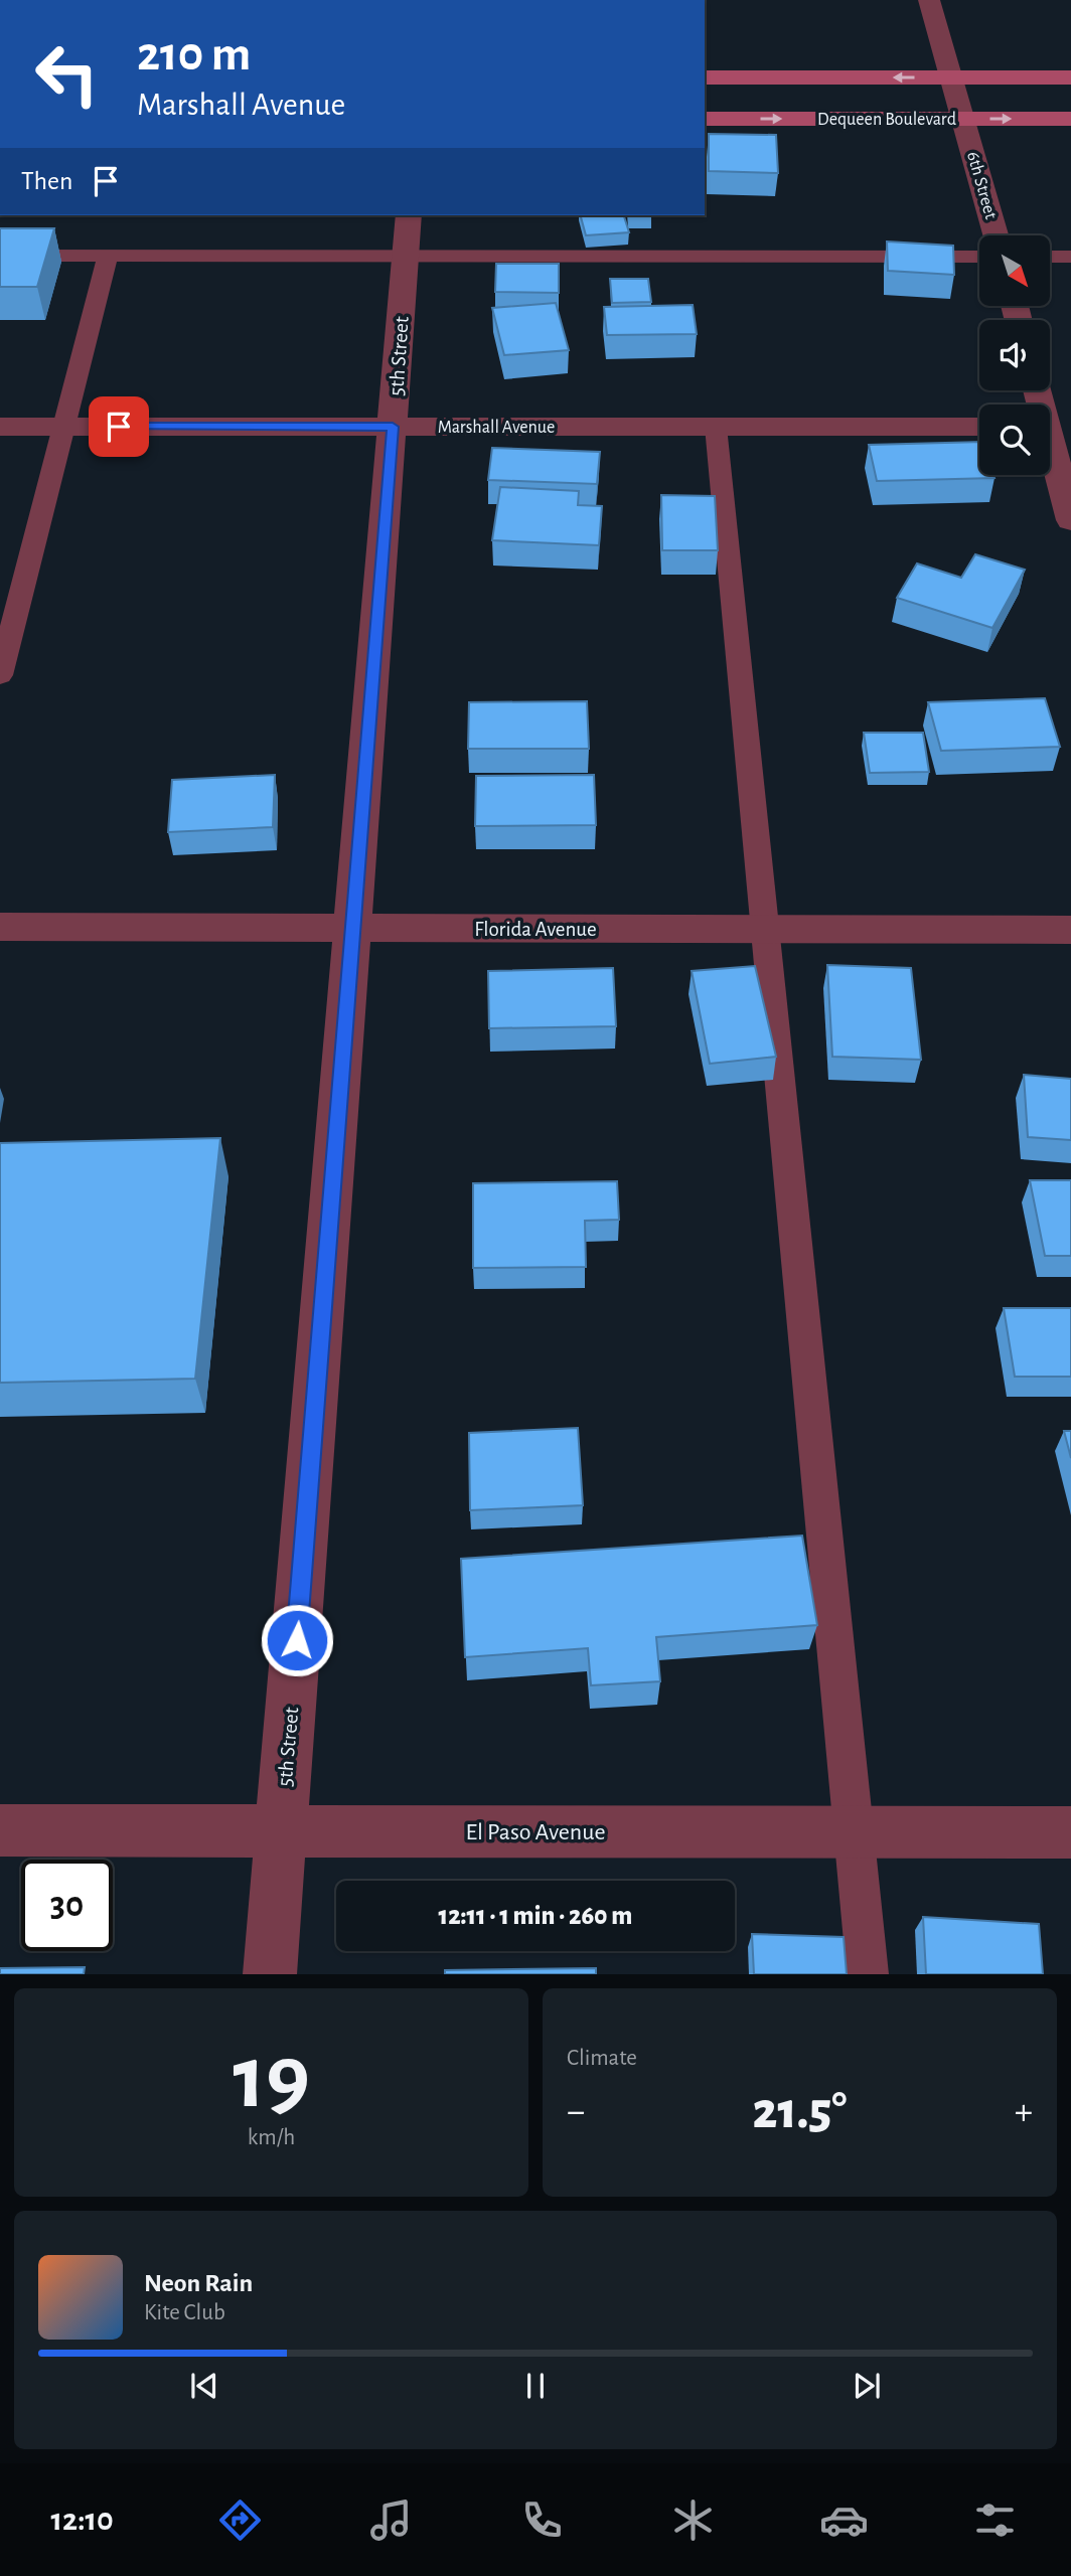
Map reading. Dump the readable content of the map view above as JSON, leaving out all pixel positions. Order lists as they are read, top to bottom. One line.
{"streets":{"street":["Dequeen Boulevard","6th Street","5th Street","Marshall Avenue","Florida Avenue","El Paso Avenue"]},"crossings":[["Dequeen Boulevard","6th Street"],["5th Street","Marshall Avenue"],["5th Street","Florida Avenue"],["5th Street","El Paso Avenue"]],"north":"bottom right","page":{"turn":["210 m","Marshall Avenue"],"then":"Then","limit":"30","trip":"12:11 · 1 min · 260 m","tile":[["19","km/h"],"Climate"],"heat":["−","21.5°","+"],"song":["Neon Rain","Kite Club"],"tabs":"12:10"}}
